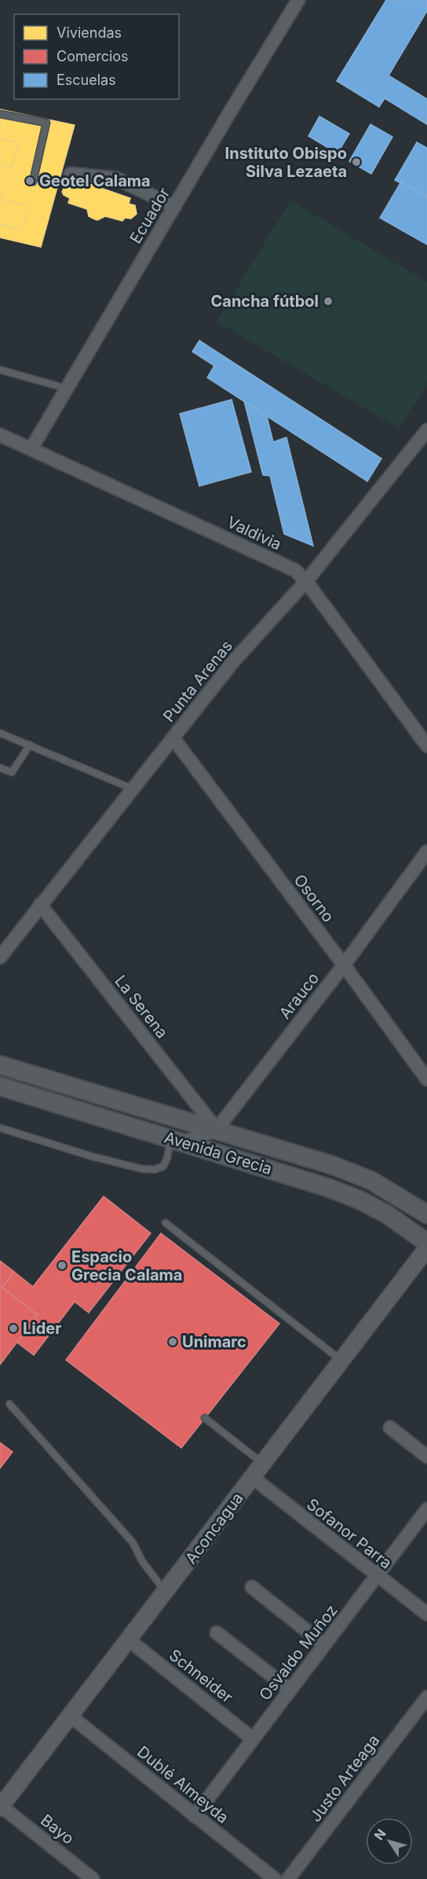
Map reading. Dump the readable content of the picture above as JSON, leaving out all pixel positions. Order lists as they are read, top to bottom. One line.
{"streets":{"main road":["Avenida Grecia"],"street":["Ecuador","Valdivia","Punta Arenas","Osorno","Arauco","La Serena","Aconcagua","Sofanor Parra","Osvaldo Muñoz","Schneider","Justo Arteaga","Dublé Almeyda","Bayo"]},"crossings":[["Ecuador","Valdivia"],["Valdivia","Punta Arenas"],["Punta Arenas","Osorno"],["Punta Arenas","La Serena"],["Osorno","Arauco"],["Arauco","La Serena"],["Arauco","Avenida Grecia"],["La Serena","Avenida Grecia"],["Aconcagua","Sofanor Parra"],["Aconcagua","Schneider"],["Aconcagua","Dublé Almeyda"],["Aconcagua","Bayo"],["Sofanor Parra","Osvaldo Muñoz"],["Osvaldo Muñoz","Schneider"],["Osvaldo Muñoz","Dublé Almeyda"]],"places":["Instituto Obispo Silva Lezaeta","Geotel Calama","Cancha fútbol","Espacio Grecia Calama","Lider","Unimarc"],"legend":["Viviendas","Comercios","Escuelas"],"north":"top left"}
